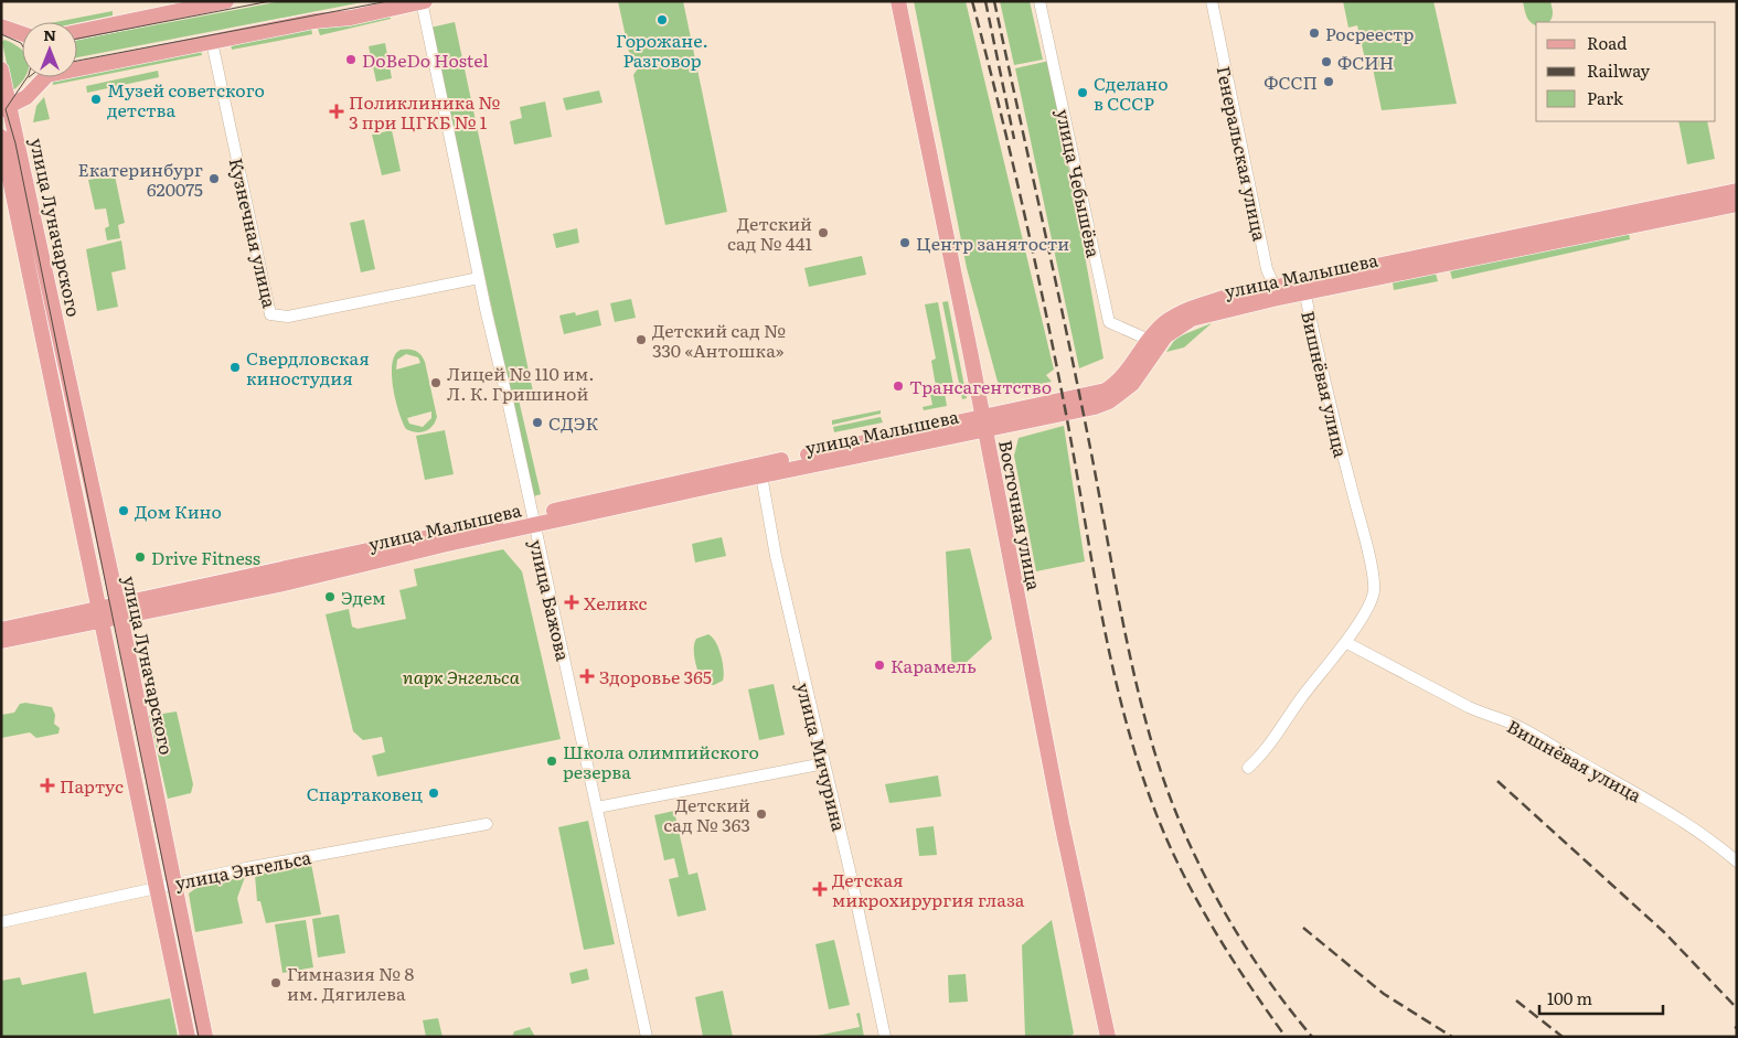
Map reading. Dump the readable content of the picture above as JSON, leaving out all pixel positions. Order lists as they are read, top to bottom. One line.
{"streets":{"main road":["улица Луначарского","улица Малышева","Восточная улица"],"street":["Генеральская улица","улица Чебышёва","Кузнечная улица","Вишнёвая улица","улица Бажова","улица Мичурина","улица Энгельса"]},"crossings":[["Генеральская улица","улица Малышева"],["улица Чебышёва","улица Малышева"],["улица Луначарского","улица Малышева"],["улица Луначарского","улица Энгельса"],["Кузнечная улица","улица Бажова"],["улица Малышева","Вишнёвая улица"],["улица Малышева","Восточная улица"],["улица Малышева","улица Бажова"],["улица Малышева","улица Мичурина"]],"parks":["парк Энгельса"],"places":{"other":["Горожане. Разговор","Росреестр","DoBeDo Hostel","ФСИН","ФССП","Сделано в СССР","Музей советского детства","Екатеринбург 620075","Детский сад № 441","Центр занятости","Детский сад № 330 «Антошка»","Свердловская киностудия","Лицей № 110 им. Л. К. Гришиной","Трансагентство","СДЭК","Дом Кино","Drive Fitness","Эдем","Карамель","Школа олимпийского резерва","Спартаковец","Детский сад № 363","Гимназия № 8 им. Дягилева"],"health":["Поликлиника № 3 при ЦГКБ № 1","Хеликс","Здоровье 365","Партус","Детская микрохирургия глаза"]},"legend":["Road","Railway","Park"],"scale_bar":"100 m","north":"top"}
